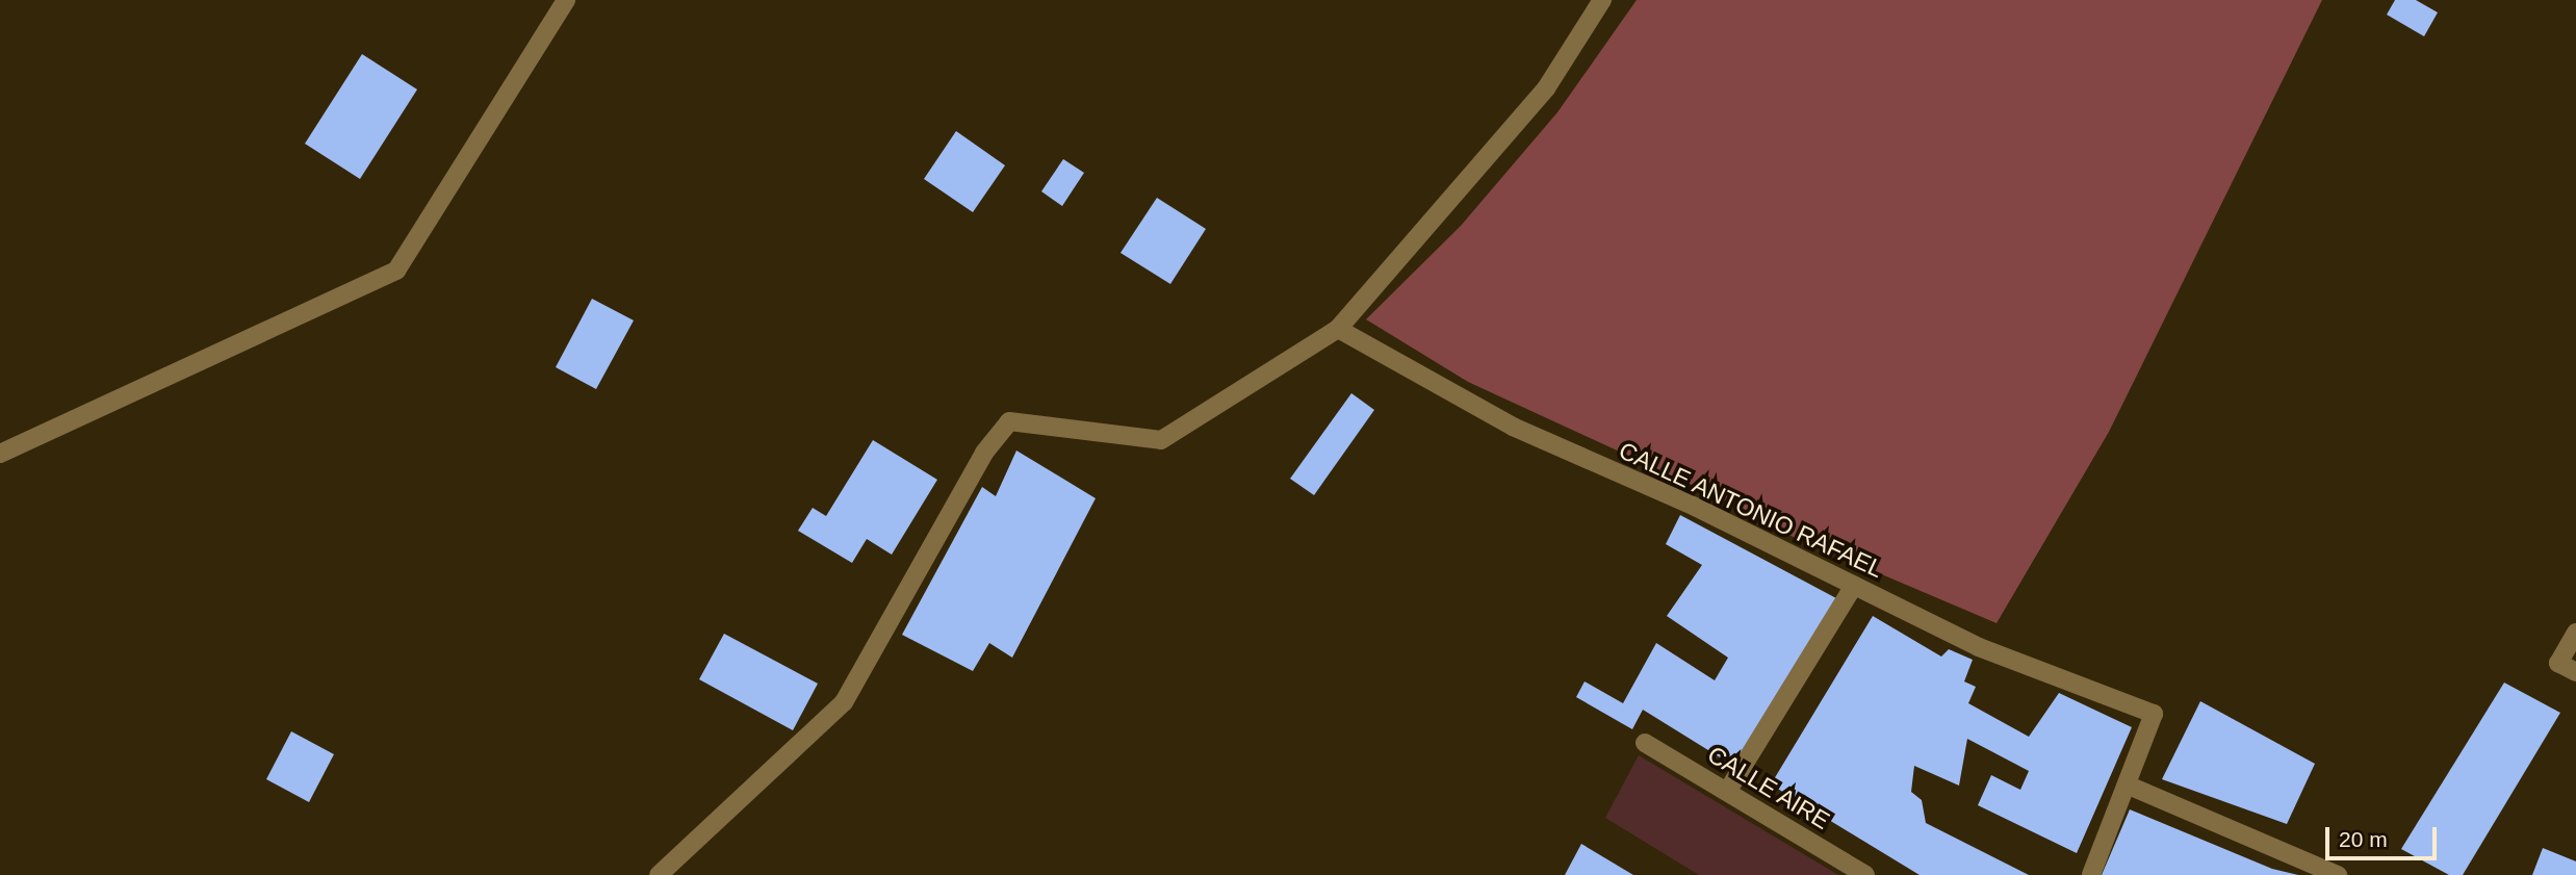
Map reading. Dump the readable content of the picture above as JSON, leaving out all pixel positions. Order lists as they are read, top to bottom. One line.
{"streets":{"street":["CALLE ANTONIO RAFAEL","CALLE AIRE"]},"scale_bar":"20 m"}
